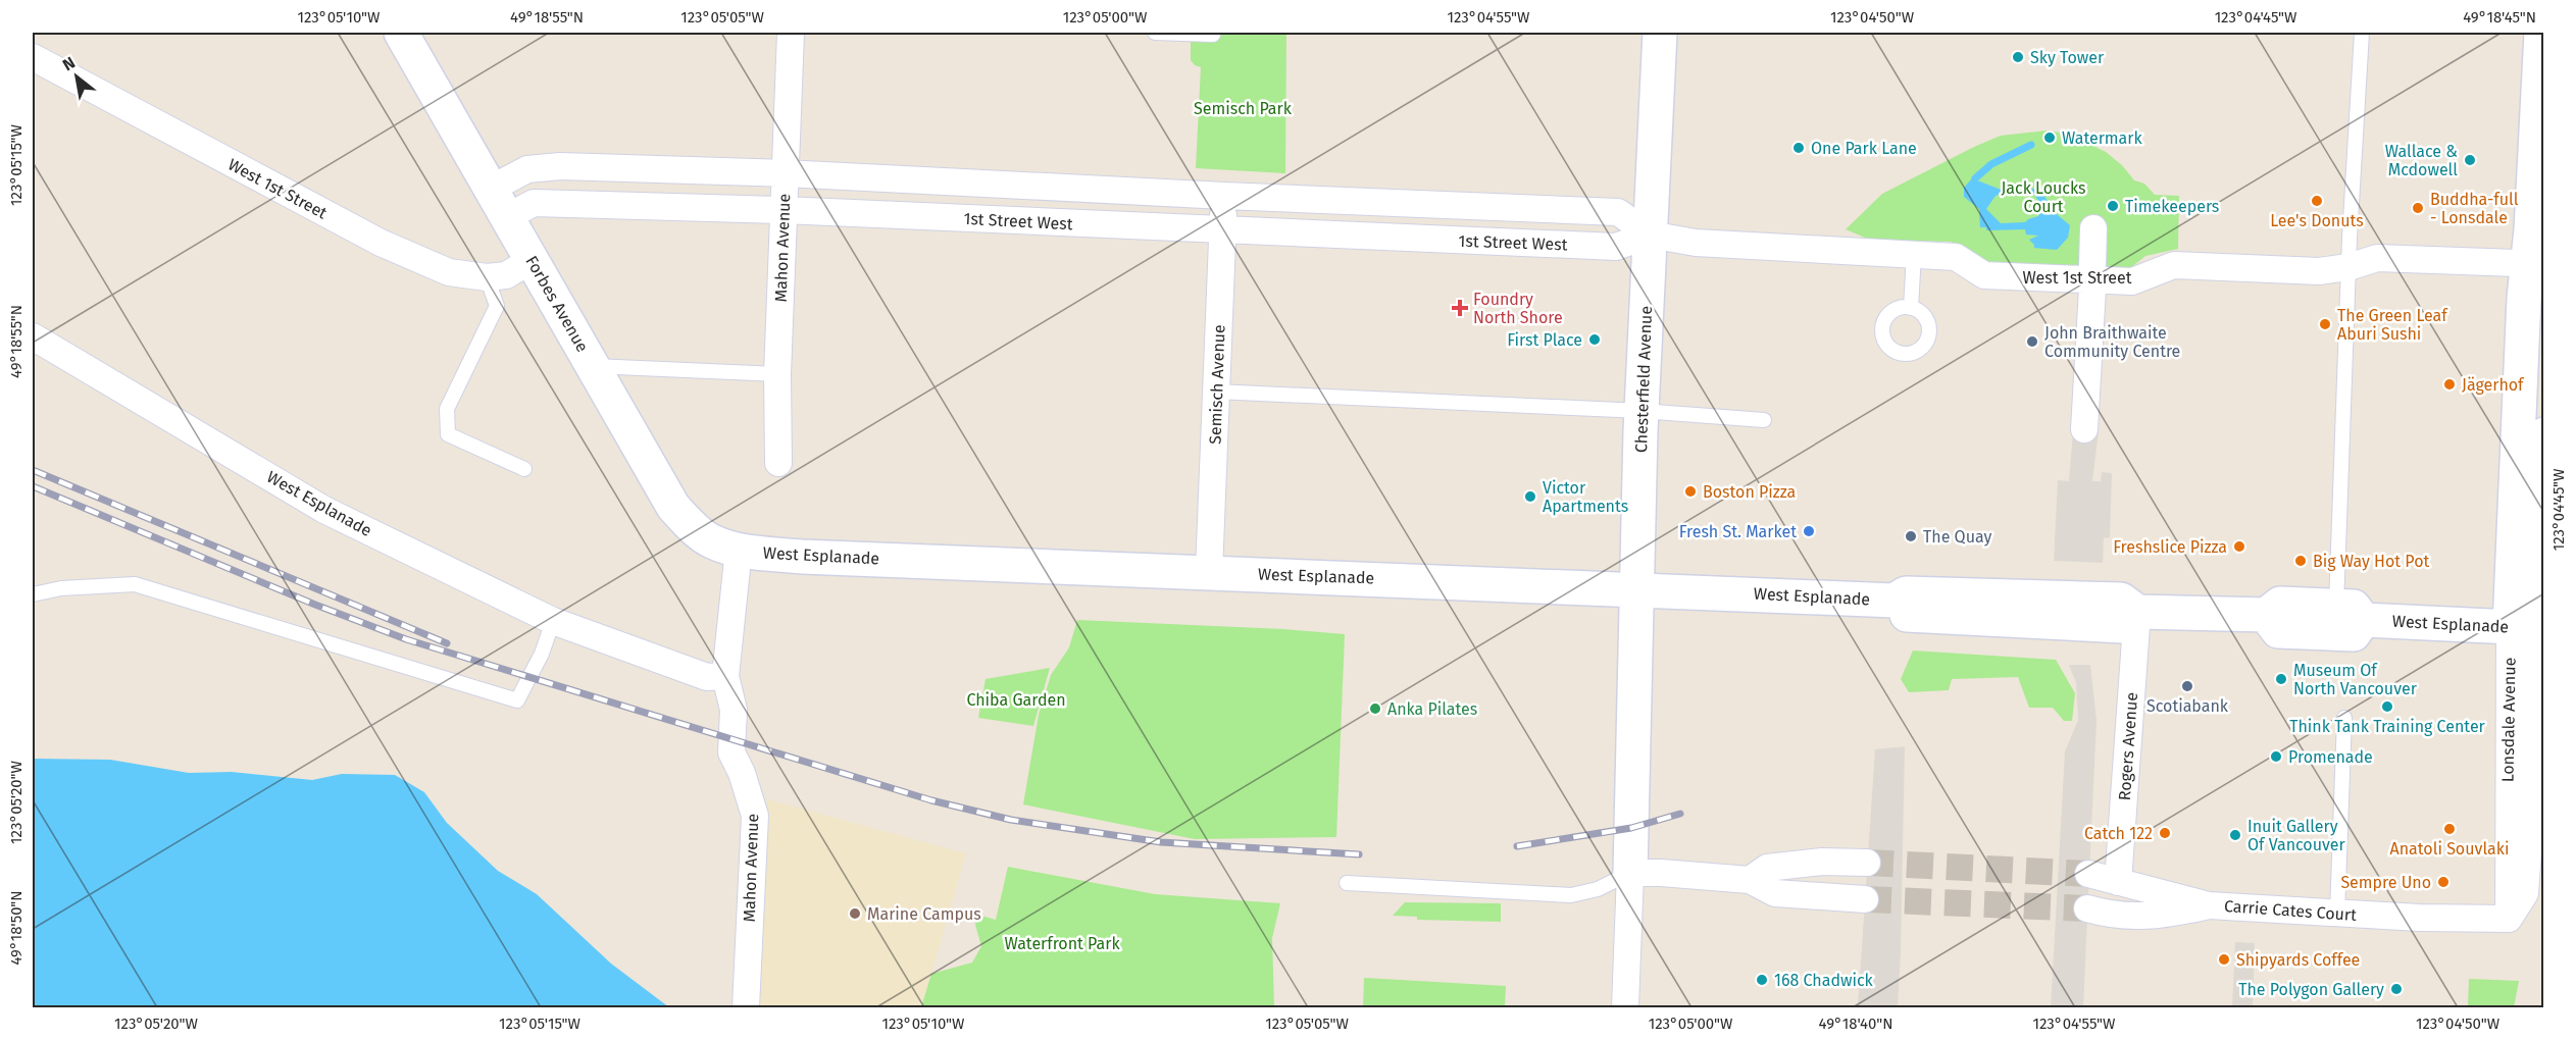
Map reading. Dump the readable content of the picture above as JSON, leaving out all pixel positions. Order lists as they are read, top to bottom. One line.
{"streets":{"main road":["Forbes Avenue","Chesterfield Avenue","West Esplanade","Lonsdale Avenue"],"street":["West 1st Street","1st Street West","Mahon Avenue","Semisch Avenue","Rogers Avenue","Carrie Cates Court"]},"crossings":[["West 1st Street","1st Street West"],["West 1st Street","Forbes Avenue"],["West 1st Street","Chesterfield Avenue"],["West 1st Street","Lonsdale Avenue"],["1st Street West","Mahon Avenue"],["1st Street West","Forbes Avenue"],["1st Street West","Chesterfield Avenue"],["1st Street West","Semisch Avenue"],["Mahon Avenue","Forbes Avenue"],["Mahon Avenue","West Esplanade"],["Forbes Avenue","West Esplanade"],["Chesterfield Avenue","West Esplanade"],["Semisch Avenue","West Esplanade"],["West Esplanade","Lonsdale Avenue"],["West Esplanade","Rogers Avenue"],["Lonsdale Avenue","Carrie Cates Court"],["Rogers Avenue","Carrie Cates Court"]],"parks":["Semisch Park","Jack Loucks Court","Chiba Garden","Waterfront Park"],"places":{"other":["Sky Tower","Watermark","One Park Lane","Wallace & Mcdowell","Lee's Donuts","Timekeepers","Buddha-full - Lonsdale","The Green Leaf Aburi Sushi","First Place","John Braithwaite Community Centre","Jägerhof","Boston Pizza","Victor Apartments","Fresh St. Market","The Quay","Freshslice Pizza","Big Way Hot Pot","Museum Of North Vancouver","Scotiabank","Think Tank Training Center","Anka Pilates","Promenade","Anatoli Souvlaki","Catch 122","Inuit Gallery Of Vancouver","Sempre Uno","Marine Campus","Shipyards Coffee","168 Chadwick","The Polygon Gallery"],"health":["Foundry North Shore"]},"north":"top left","coordinates":["123°05'10\"W","49°18'55\"N","123°05'05\"W","123°05'00\"W","123°04'55\"W","123°04'50\"W","123°04'45\"W","49°18'45\"N","123°05'15\"W","123°05'20\"W","49°18'50\"N","49°18'40\"N"]}
